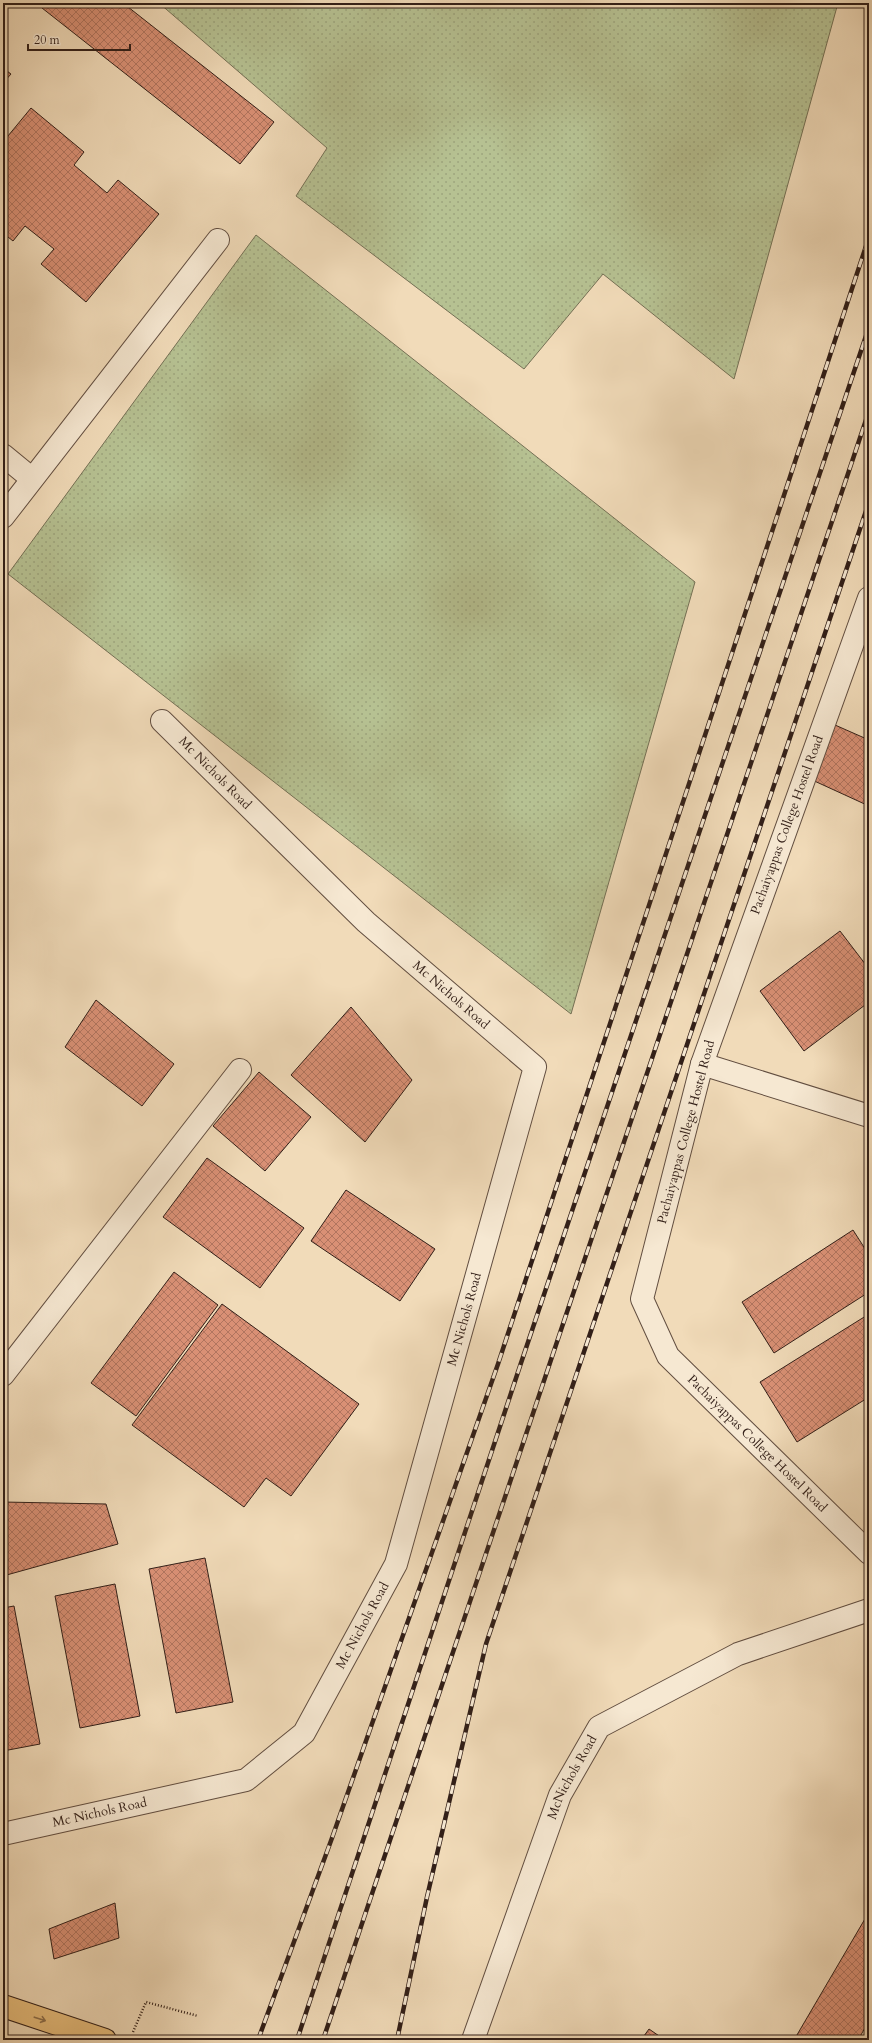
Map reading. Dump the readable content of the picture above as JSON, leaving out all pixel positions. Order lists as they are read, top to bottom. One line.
{"streets":{"street":["Mc Nichols Road","Pachaiyappas College Hostel Road","McNichols Road"]},"scale_bar":"20 m"}
